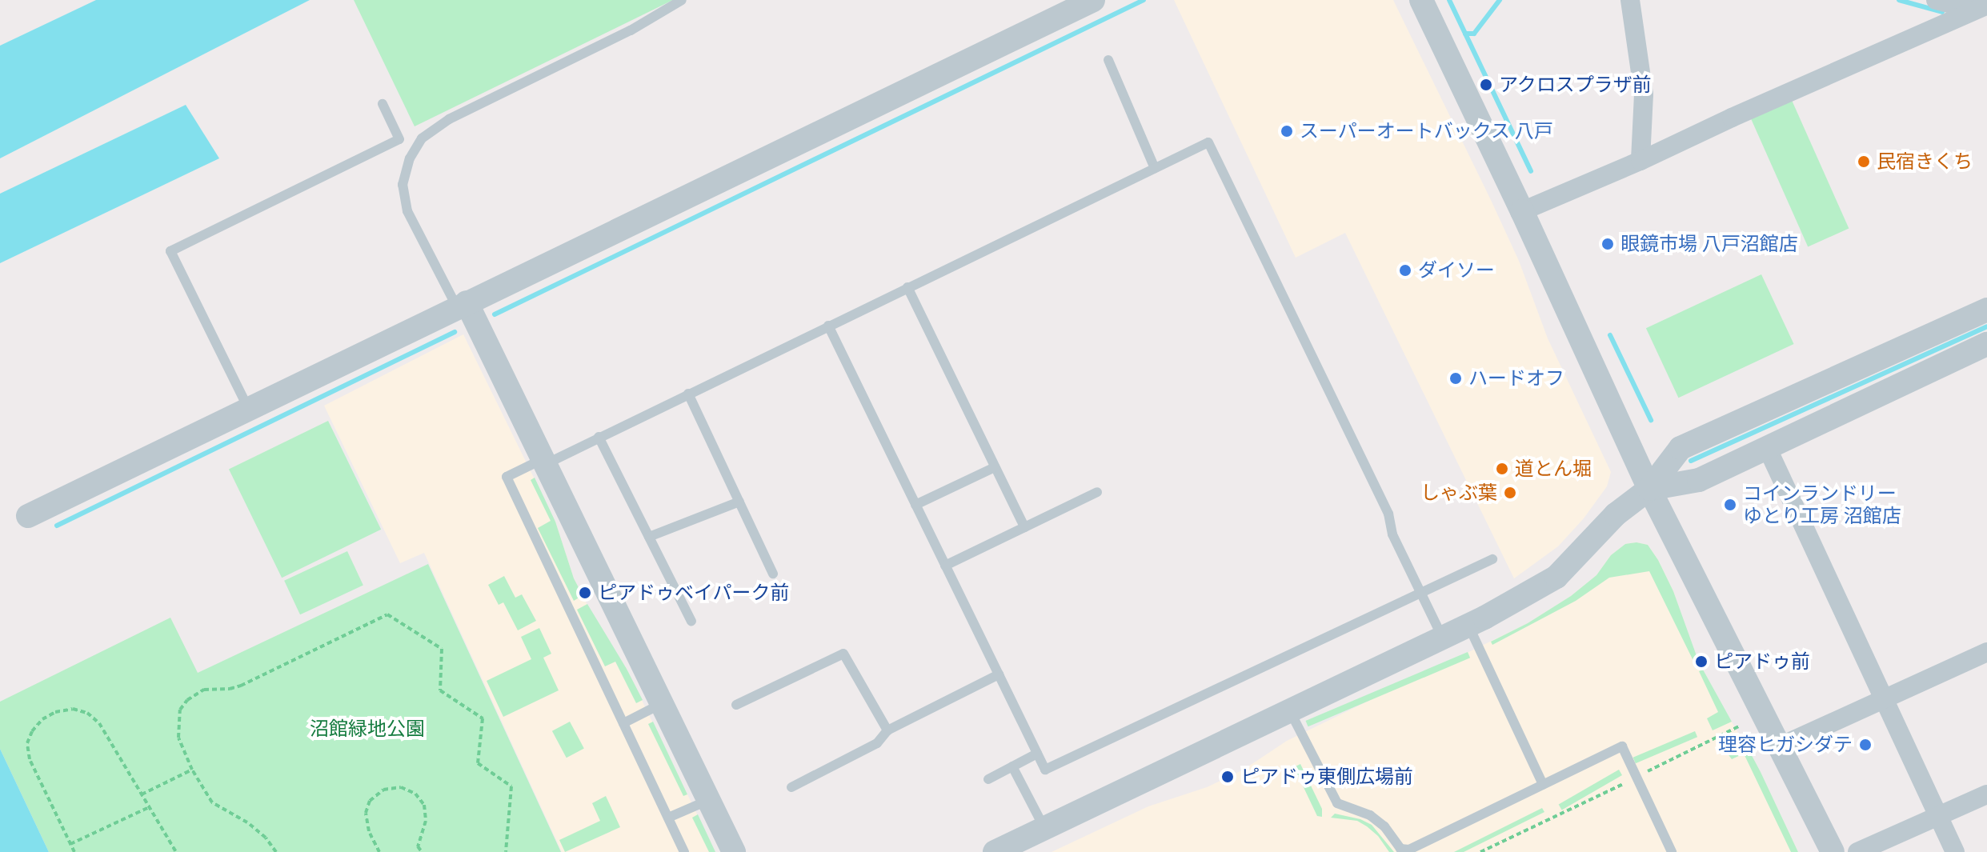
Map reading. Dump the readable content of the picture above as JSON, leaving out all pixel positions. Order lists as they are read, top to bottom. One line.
{"parks":["沼館緑地公園"],"places":["アクロスプラザ前","スーパーオートバックス 八戸","民宿きくち","眼鏡市場 八戸沼館店","ダイソー","ハードオフ","道とん堀","しゃぶ葉","コインランドリー ゆとり工房 沼館店","ピアドゥベイパーク前","ピアドゥ前","理容ヒガシダテ","ピアドゥ東側広場前"]}
